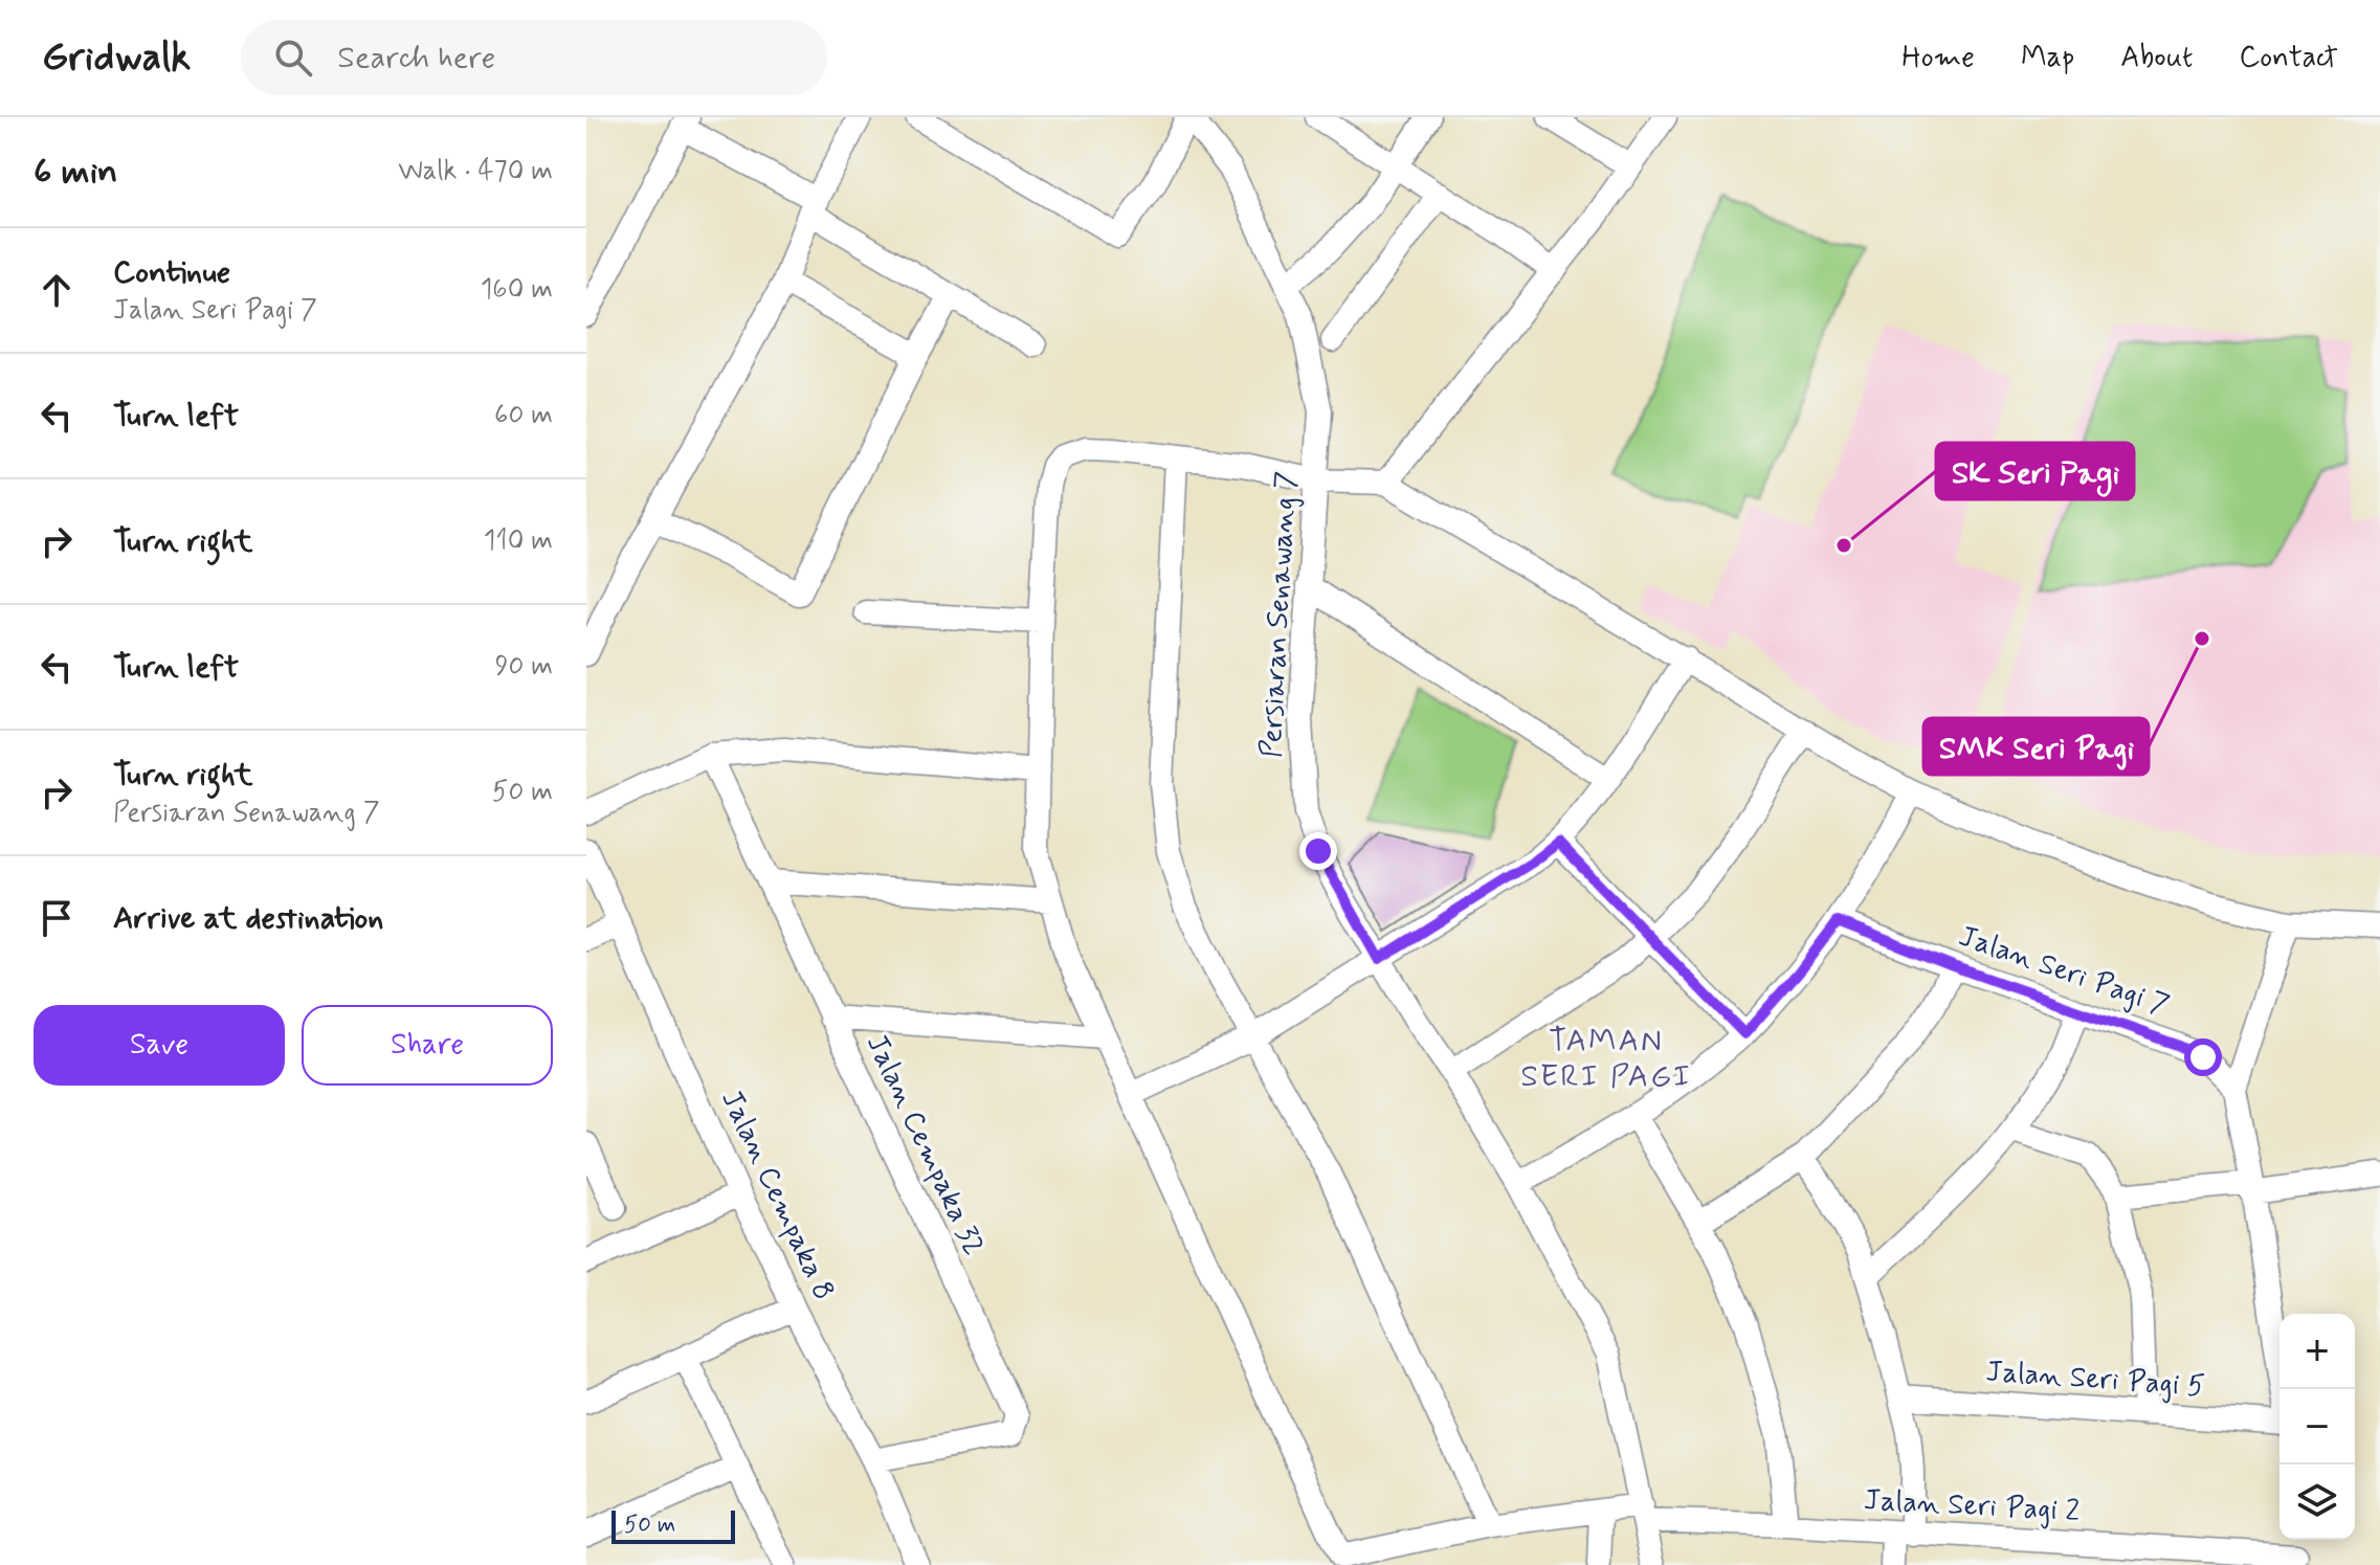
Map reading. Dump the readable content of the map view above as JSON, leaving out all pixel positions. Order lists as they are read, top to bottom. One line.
{"streets":{"street":["Persiaran Senawang 7","Jalan Seri Pagi 7","Jalan Cempaka 32","Jalan Cempaka 8","Jalan Seri Pagi 5","Jalan Seri Pagi 2"]},"crossings":[["Persiaran Senawang 7","Jalan Seri Pagi 2"],["Jalan Cempaka 32","Jalan Cempaka 8"]],"districts":["TAMAN SERI PAGI"],"places":["SK Seri Pagi","SMK Seri Pagi"],"scale_bar":"50 m","page":{"header":"Gridwalk","search":"Search here","nav":["Home","Map","About","Contact"],"heading":["6 min","Walk · 470 m"],"list":[["Continue","Jalan Seri Pagi 7","160 m"],["Turn left","60 m"],["Turn right","110 m"],["Turn left","90 m"],["Turn right","Persiaran Senawang 7","50 m"],"Arrive at destination"],"buttons":["Save","Share"],"map_buttons":["+","−"],"scale":"50 m"}}
